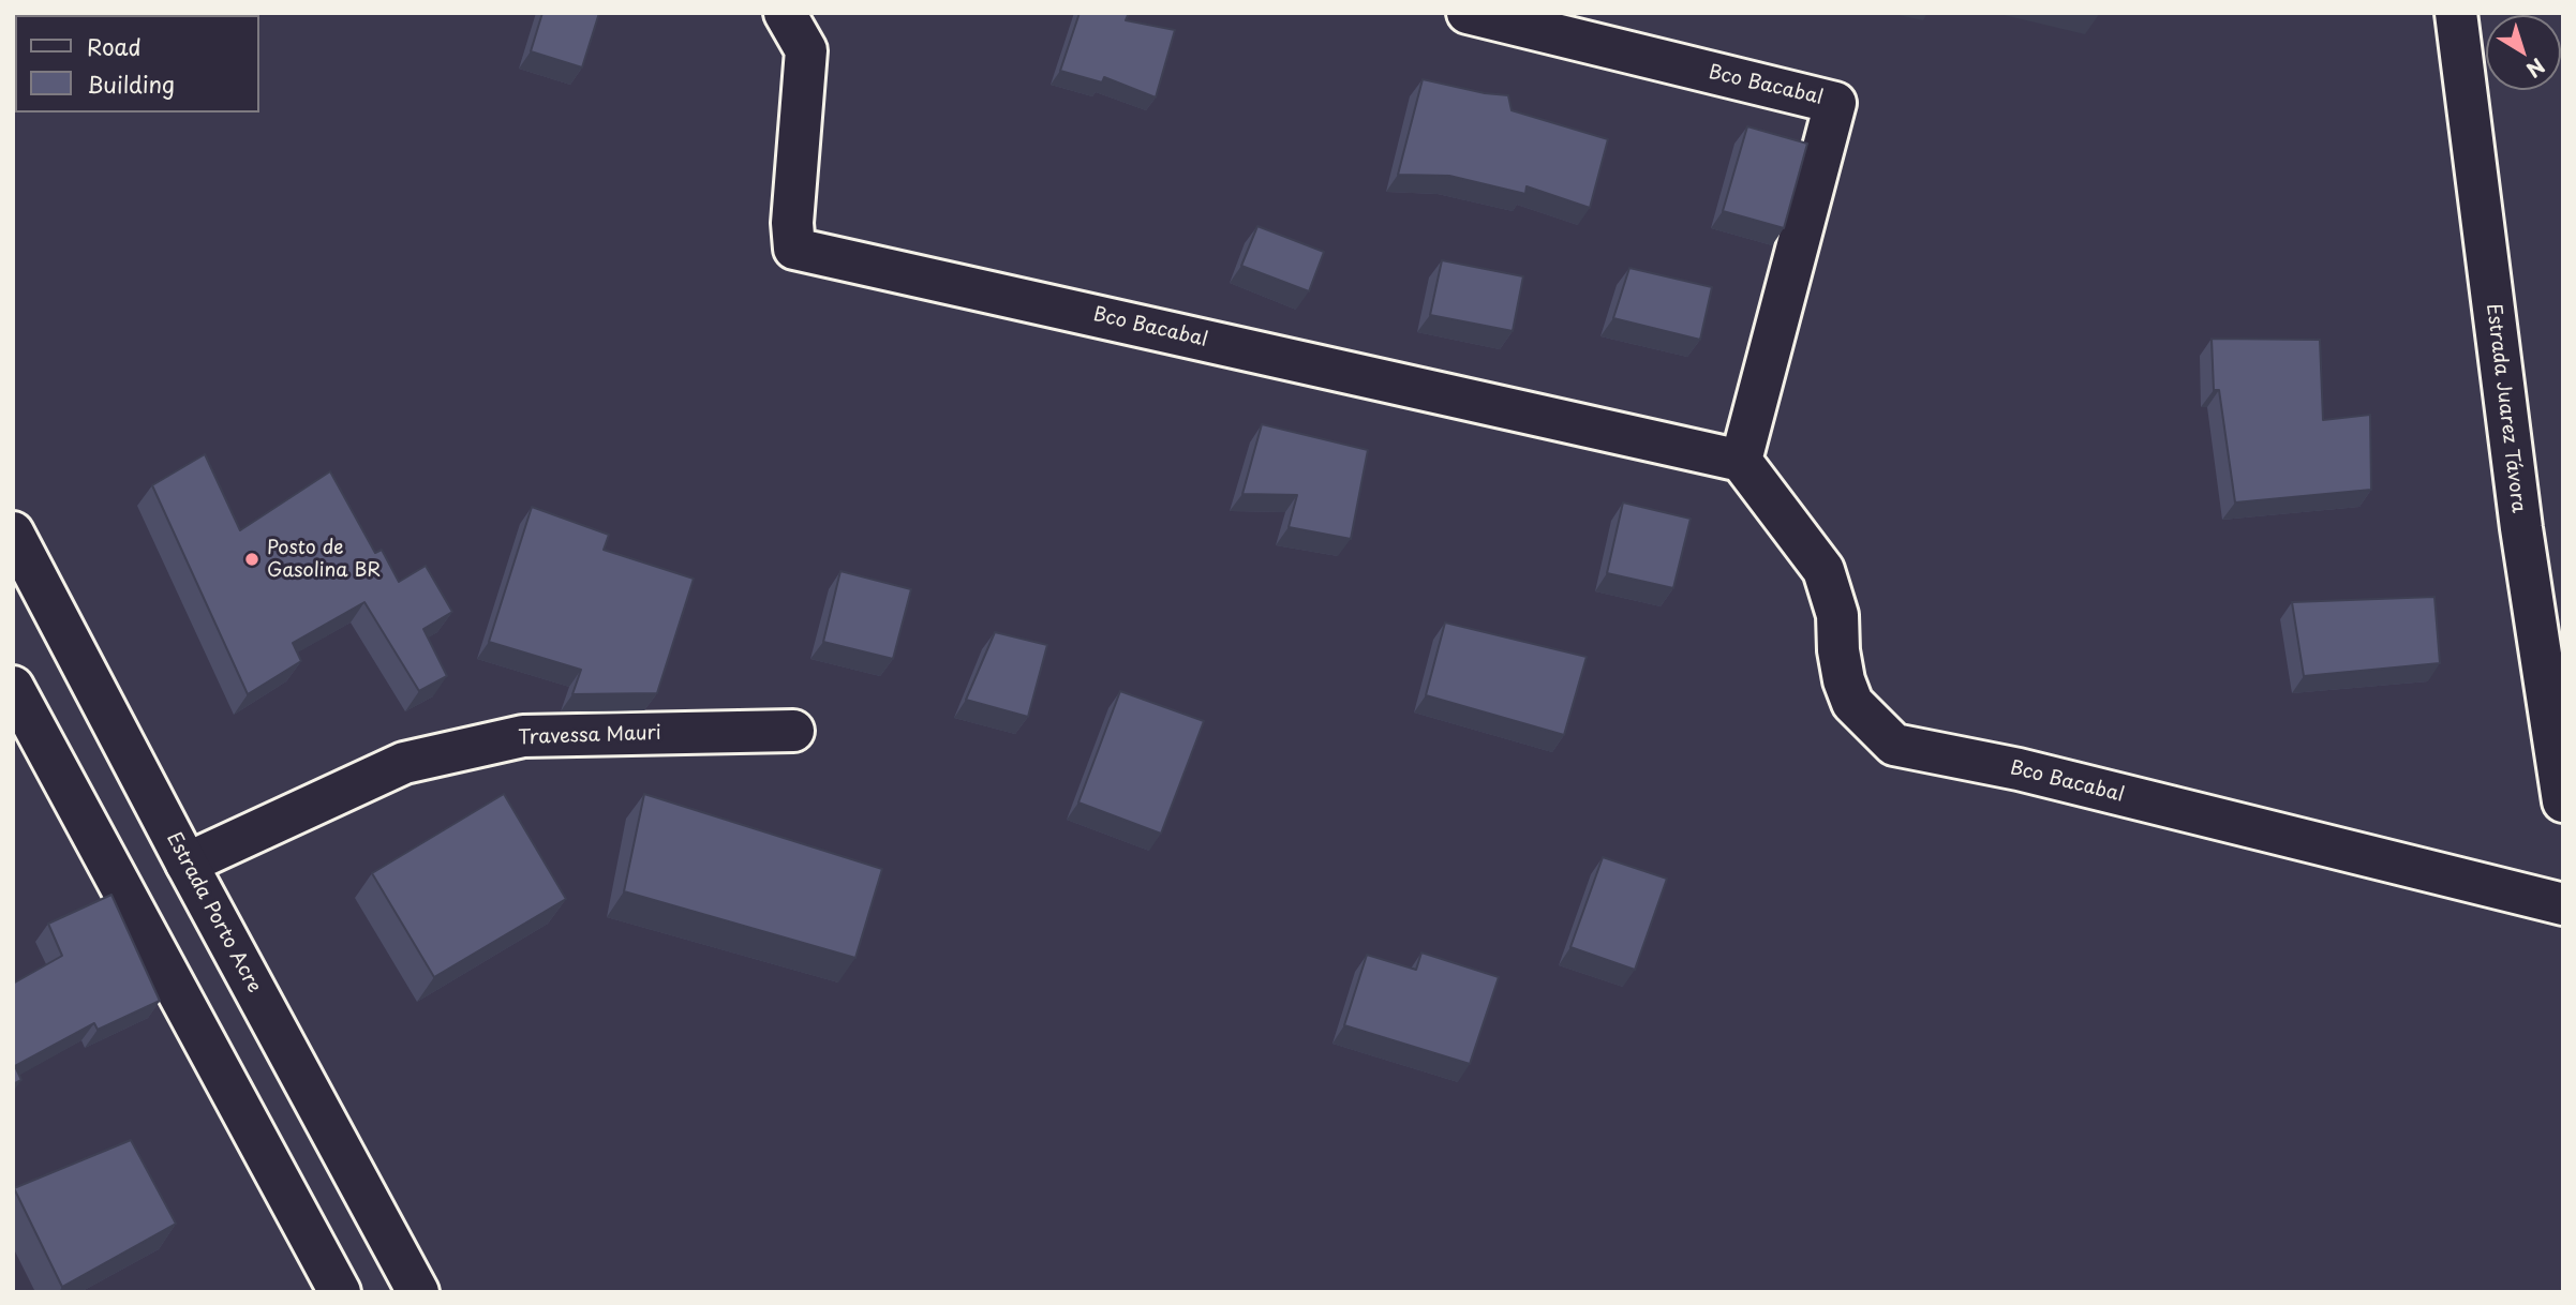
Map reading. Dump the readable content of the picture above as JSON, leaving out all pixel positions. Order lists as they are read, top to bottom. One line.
{"streets":{"street":["Bco Bacabal","Estrada Juarez Távora","Travessa Mauri","Estrada Porto Acre"]},"crossings":[["Travessa Mauri","Estrada Porto Acre"]],"places":["Posto de Gasolina BR"],"legend":["Road","Building"],"north":"bottom right"}
